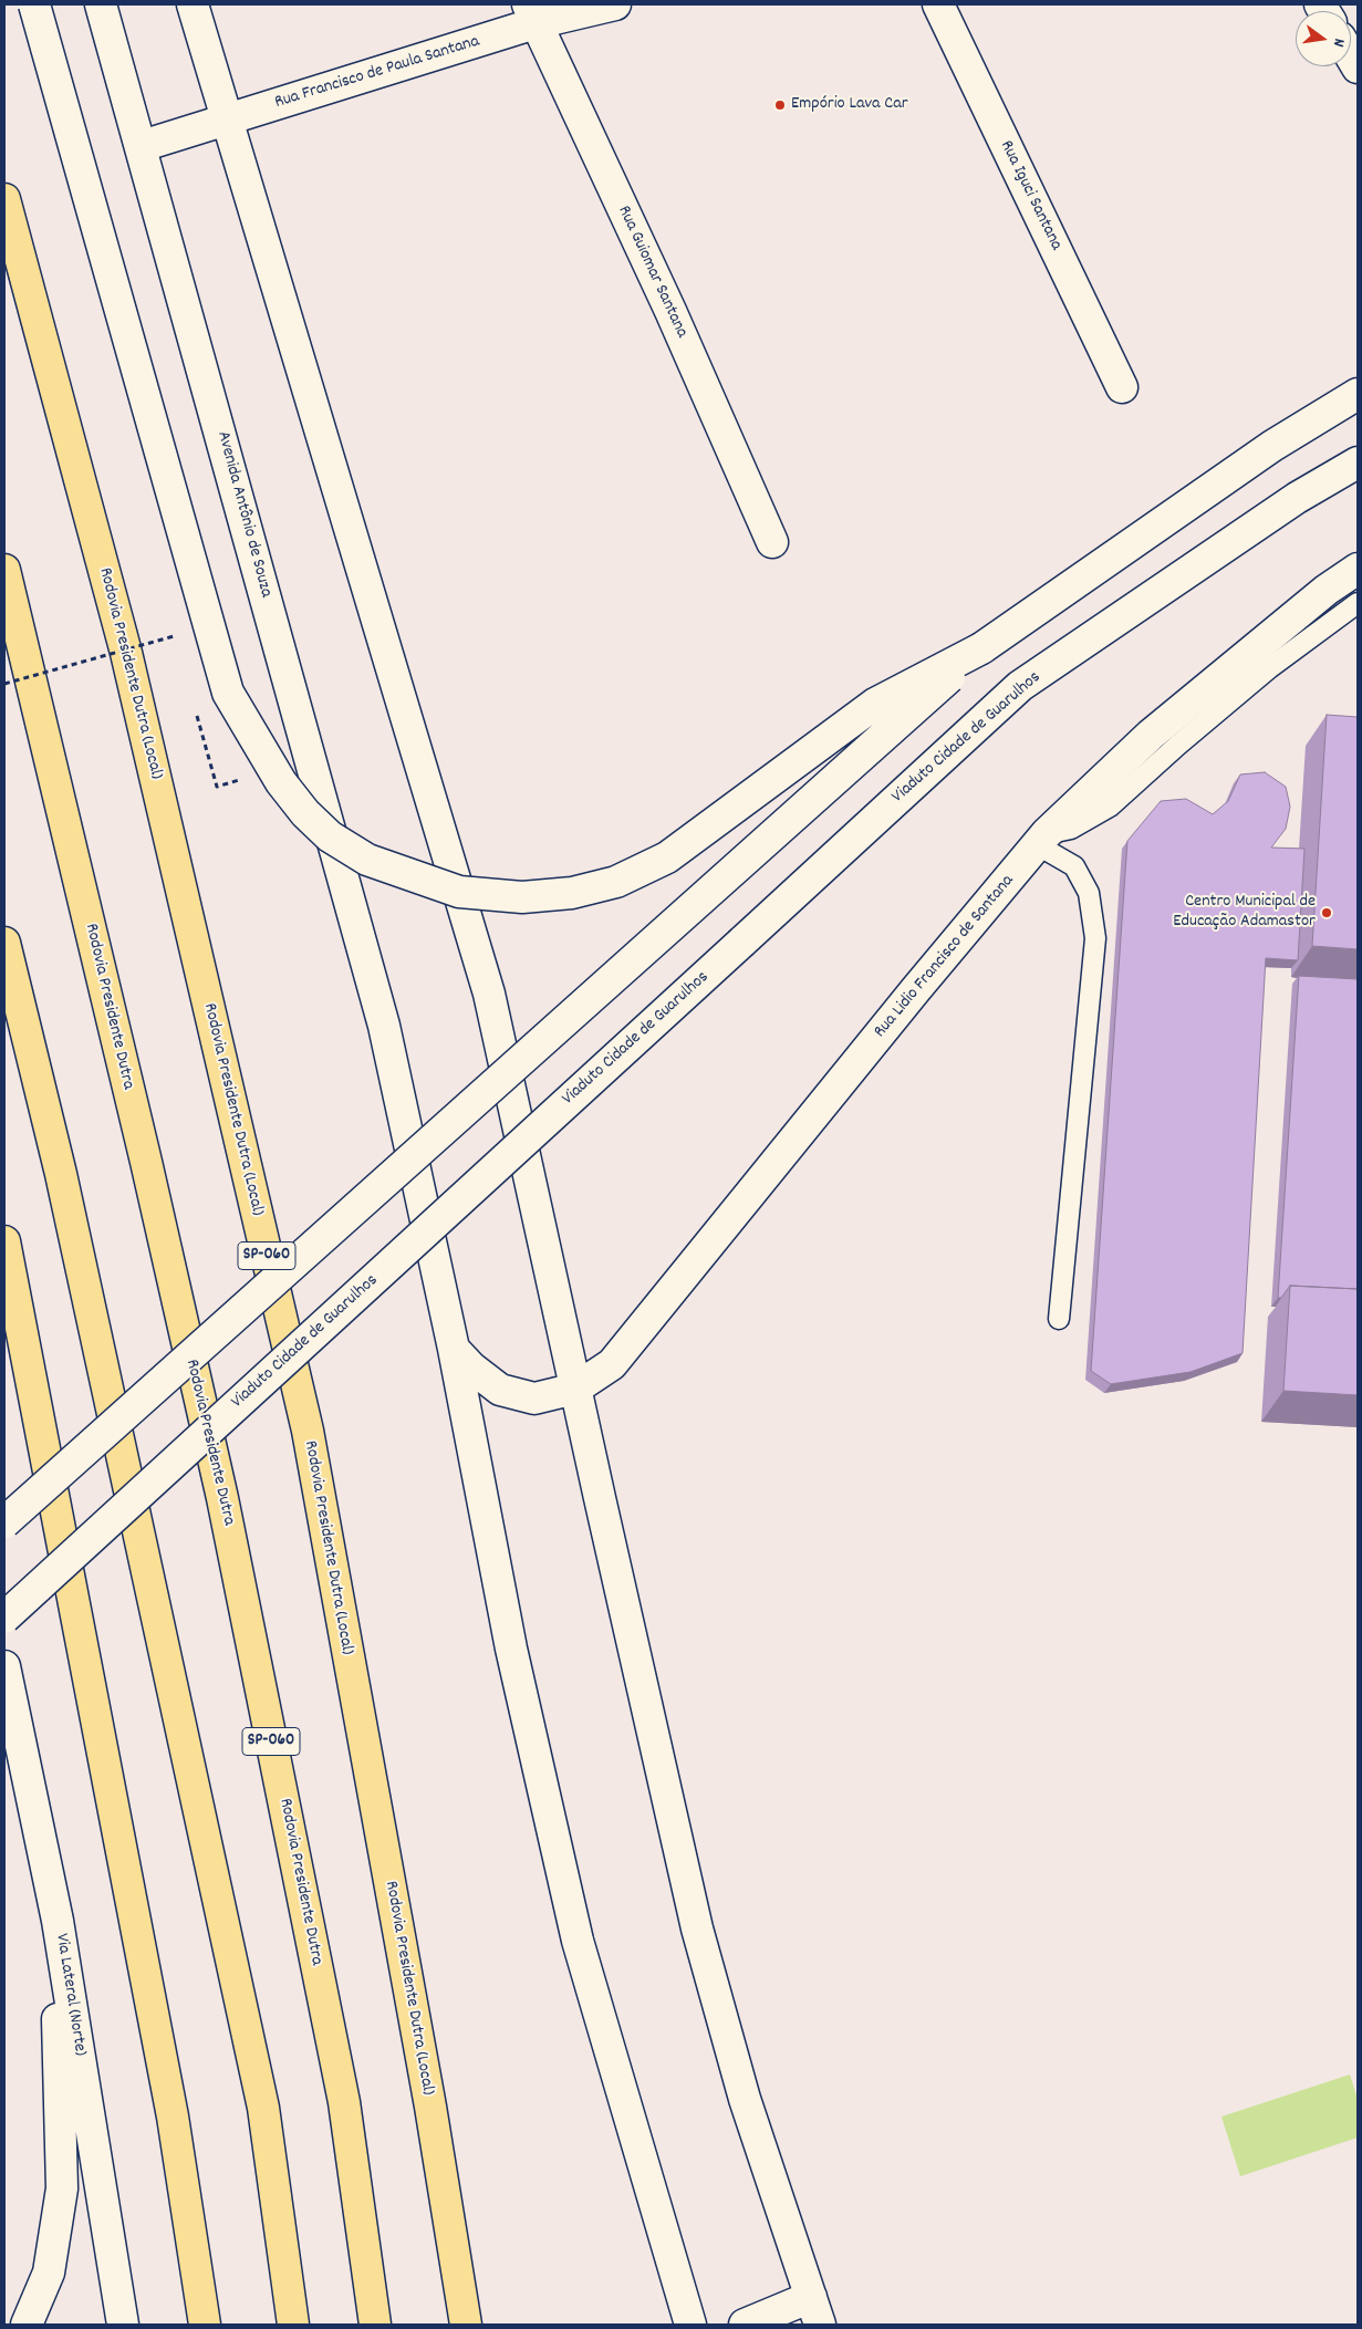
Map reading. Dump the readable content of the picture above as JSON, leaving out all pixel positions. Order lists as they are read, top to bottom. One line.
{"streets":{"highway":["Rodovia Presidente Dutra (Local)","Rodovia Presidente Dutra","SP-060"],"main road":["Rua Francisco de Paula Santana","Rua Iguci Santana","Rua Guiomar Santana","Avenida Antônio de Souza","Viaduto Cidade de Guarulhos","Rua Lidio Francisco de Santana","Via Lateral (Norte)"]},"crossings":[["Rua Francisco de Paula Santana","Rua Guiomar Santana"],["Rua Francisco de Paula Santana","Avenida Antônio de Souza"]],"places":["Empório Lava Car","Centro Municipal de Educação Adamastor"],"north":"right"}
